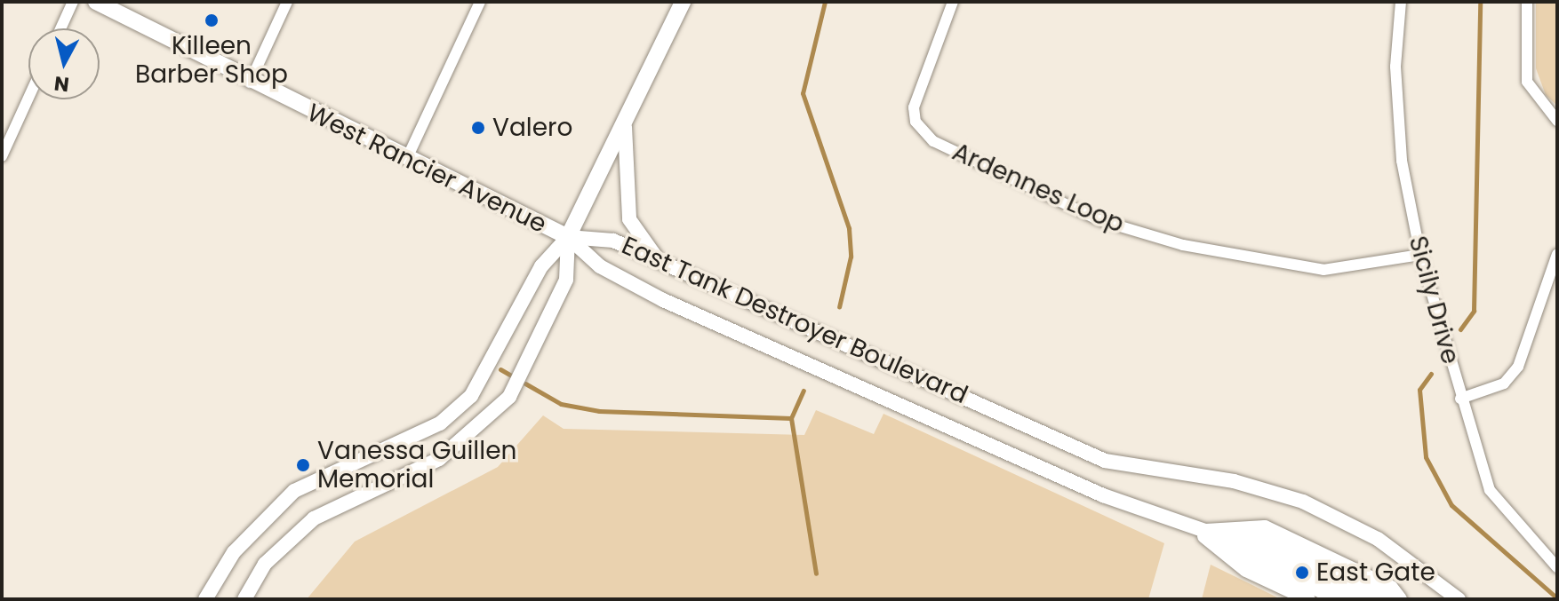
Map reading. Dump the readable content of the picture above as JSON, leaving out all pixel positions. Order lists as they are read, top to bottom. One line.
{"streets":{"main road":["West Rancier Avenue"],"street":["Ardennes Loop","Sicily Drive","East Tank Destroyer Boulevard"]},"crossings":[["West Rancier Avenue","East Tank Destroyer Boulevard"],["Ardennes Loop","Sicily Drive"]],"places":["Killeen Barber Shop","Valero","Vanessa Guillen Memorial","East Gate"],"north":"bottom"}
